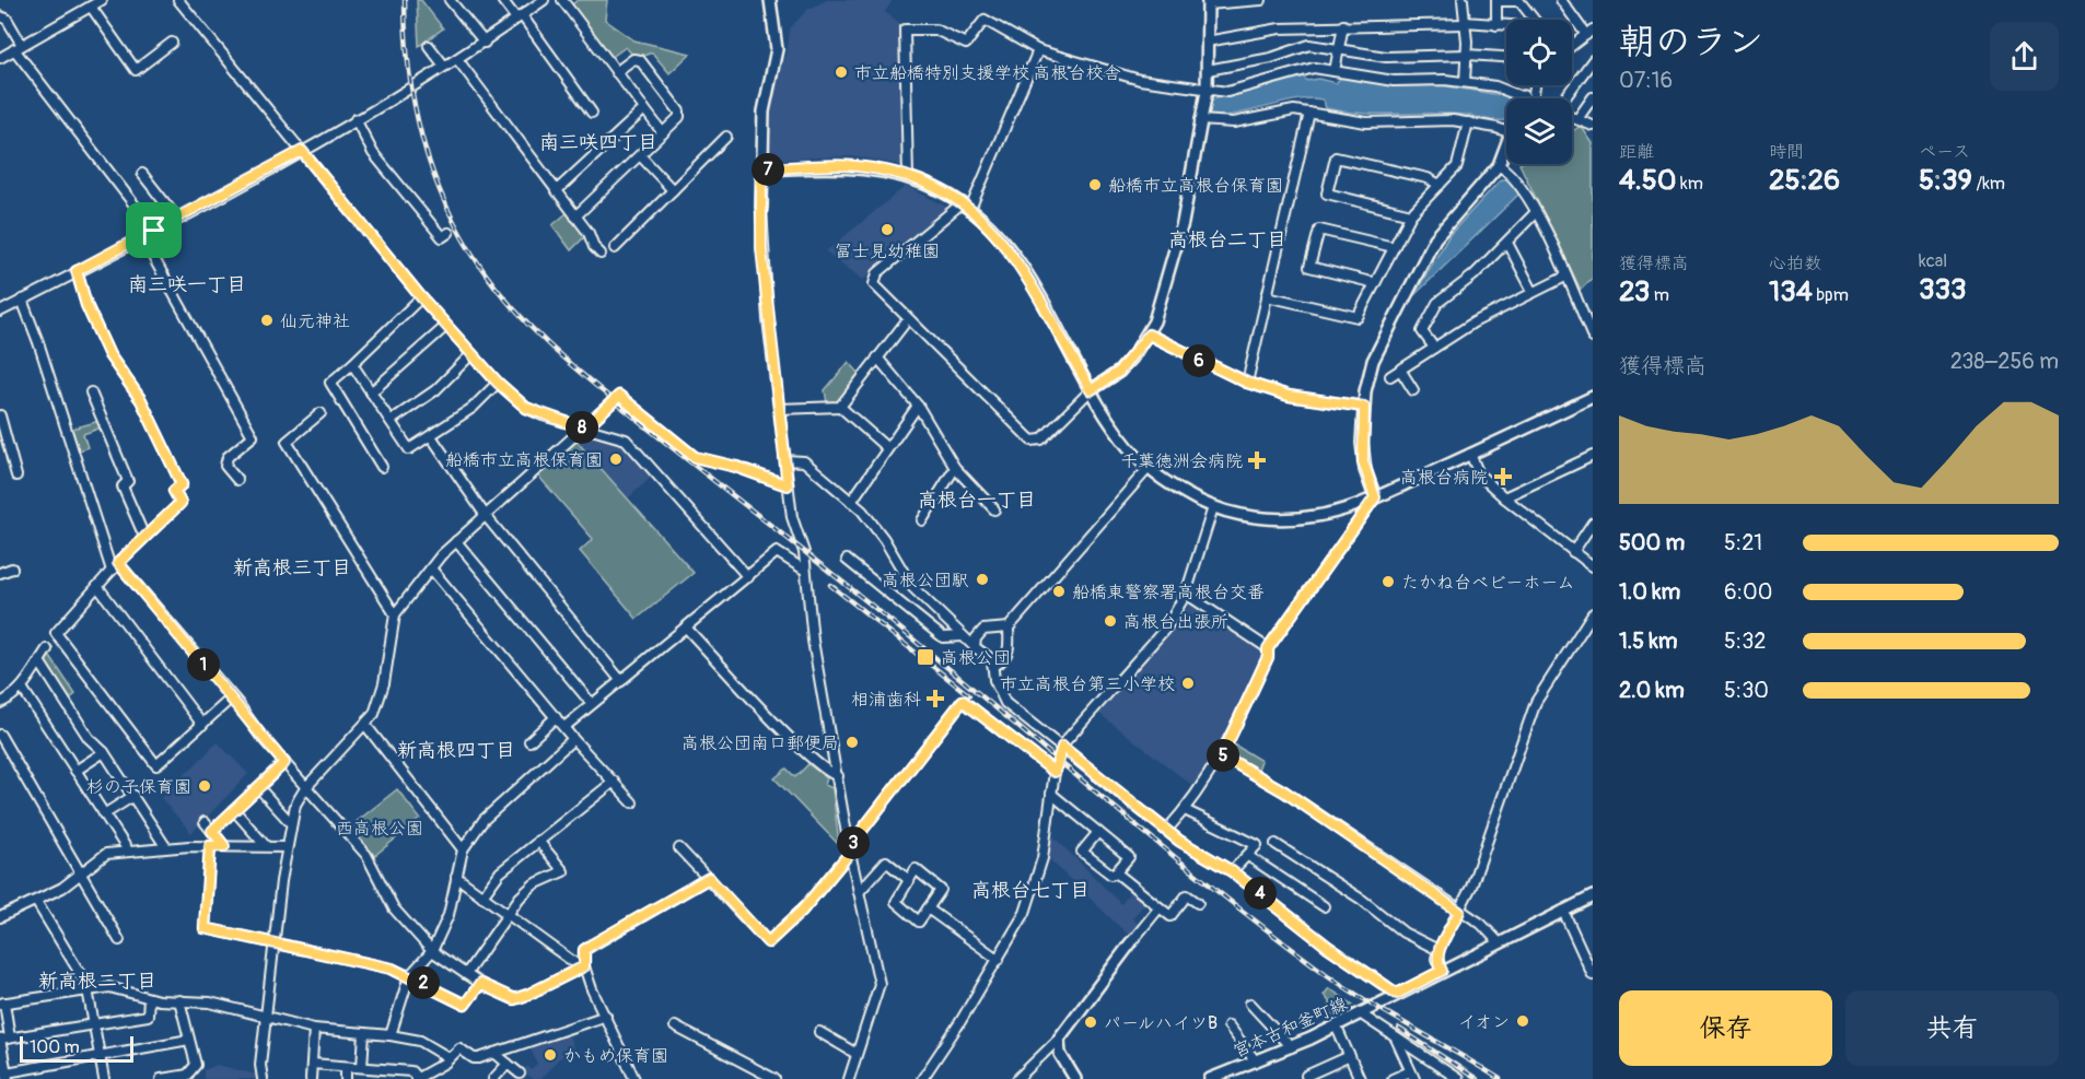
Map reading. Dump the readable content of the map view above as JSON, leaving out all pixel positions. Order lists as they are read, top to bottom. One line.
{"streets":{"street":["宮本古和釜町線"]},"districts":["南三咲四丁目","高根台二丁目","南三咲一丁目","高根台一丁目","新高根三丁目","新高根四丁目","高根台七丁目","新高根二丁目"],"parks":["西高根公園"],"places":{"other":["市立船橋特別支援学校 高根台校舎","船橋市立高根台保育園","冨士見幼稚園","仙元神社","船橋市立高根保育園","高根公団駅","たかね台ベビーホーム","船橋東警察署高根台交番","高根台出張所","市立高根台第三小学校","高根公団南口郵便局","杉の子保育園","イオン","パールハイツB","かもめ保育園"],"health":["千葉徳洲会病院","高根台病院","相浦歯科"],"transit":["高根公団"]},"scale_bar":"100 m","page":{"heading":["朝のラン","07:16"],"stats":[["距離","4.50 km"],["時間","25:26"],["ペース","5:39 /km"],["獲得標高","23 m"],["心拍数","134 bpm"],["kcal","333"]],"pins":["7","6","8","1","5","3","4","2"],"chart":["獲得標高","238–256 m"],"list":[{"name":"500 m","note":"5:21"},{"name":"1.0 km","note":"6:00"},{"name":"1.5 km","note":"5:32"},{"name":"2.0 km","note":"5:30"}],"buttons":["保存","共有"],"scale":"100 m"}}
